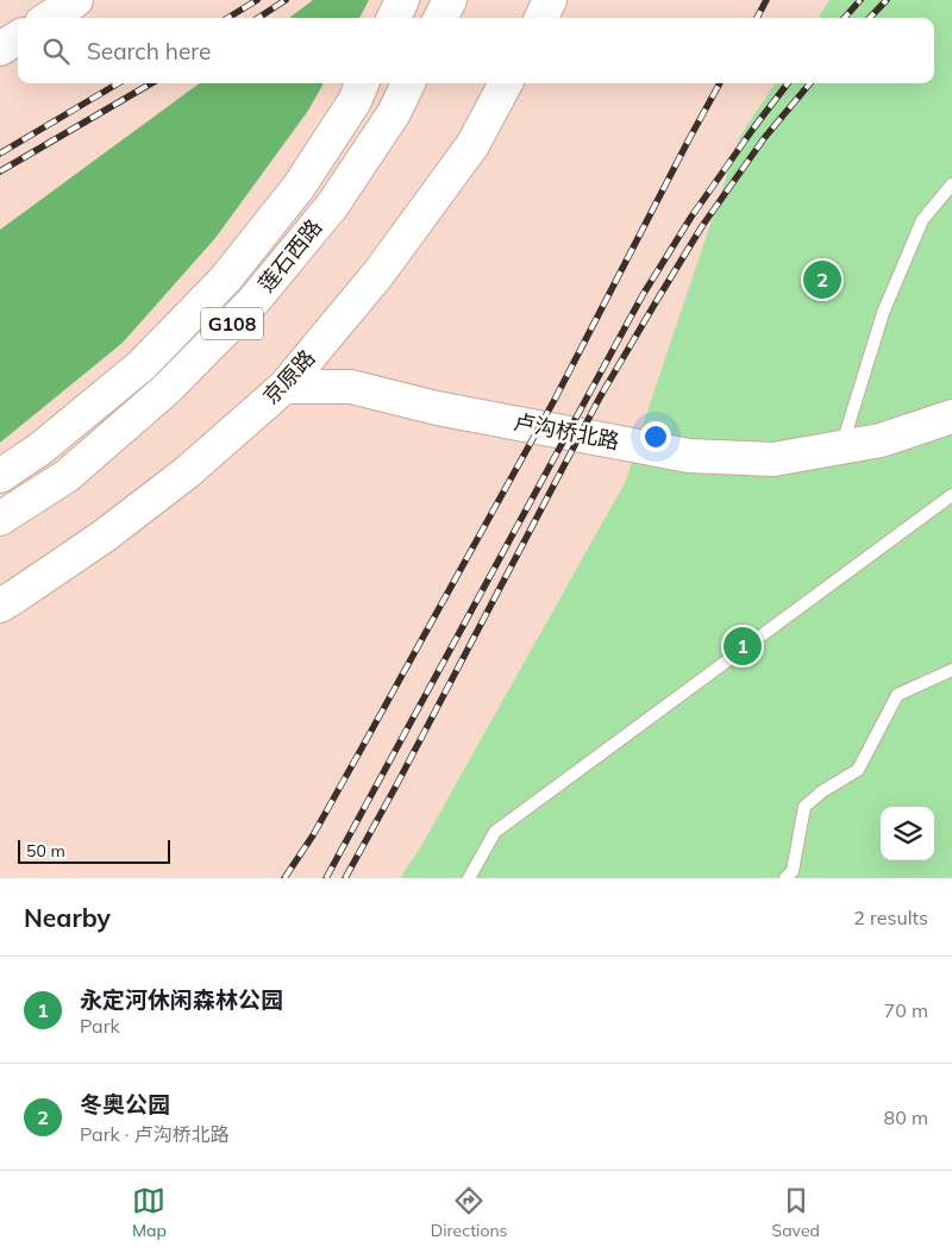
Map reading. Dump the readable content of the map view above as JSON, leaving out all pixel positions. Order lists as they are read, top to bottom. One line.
{"streets":{"main road":["莲石西路","G108","京原路","卢沟桥北路"]},"crossings":[["京原路","卢沟桥北路"]],"scale_bar":"50 m","page":{"search":"Search here","pins":["2","1"],"scale":"50 m","heading":["Nearby","2 results"],"list":[{"mark":"1","name":"永定河休闲森林公园","note":"Park","value":"70 m"},{"mark":"2","name":"冬奥公园","note":"Park · 卢沟桥北路","value":"80 m"}],"nav":["Map","Directions","Saved"]}}
